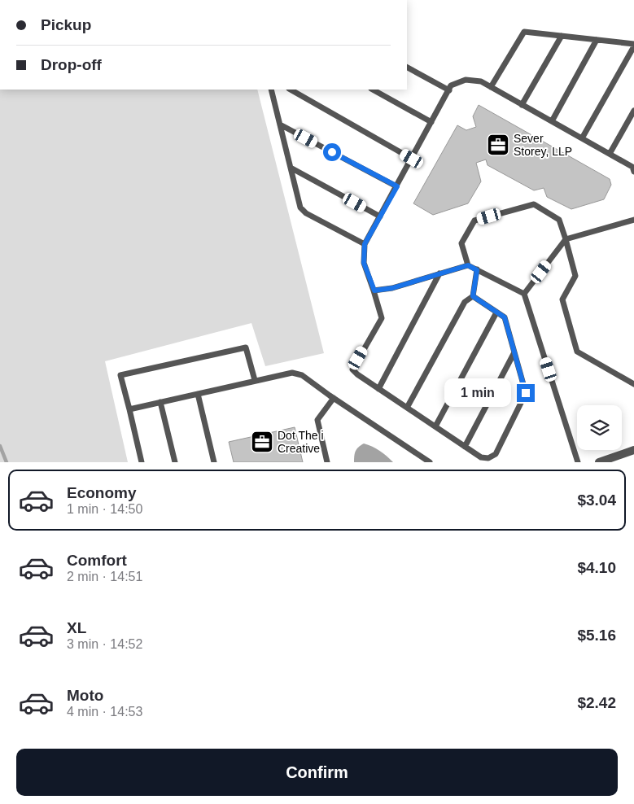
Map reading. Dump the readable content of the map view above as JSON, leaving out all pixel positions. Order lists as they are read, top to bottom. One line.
{"places":{"office":["Sever Storey, LLP","Dot The i Creative"]},"page":{"banner":["Pickup","Drop-off"],"bubble":"1 min","list":[{"name":"Economy","note":"1 min · 14:50","value":"$3.04"},{"name":"Comfort","note":"2 min · 14:51","value":"$4.10"},{"name":"XL","note":"3 min · 14:52","value":"$5.16"},{"name":"Moto","note":"4 min · 14:53","value":"$2.42"}],"buttons":"Confirm"}}
